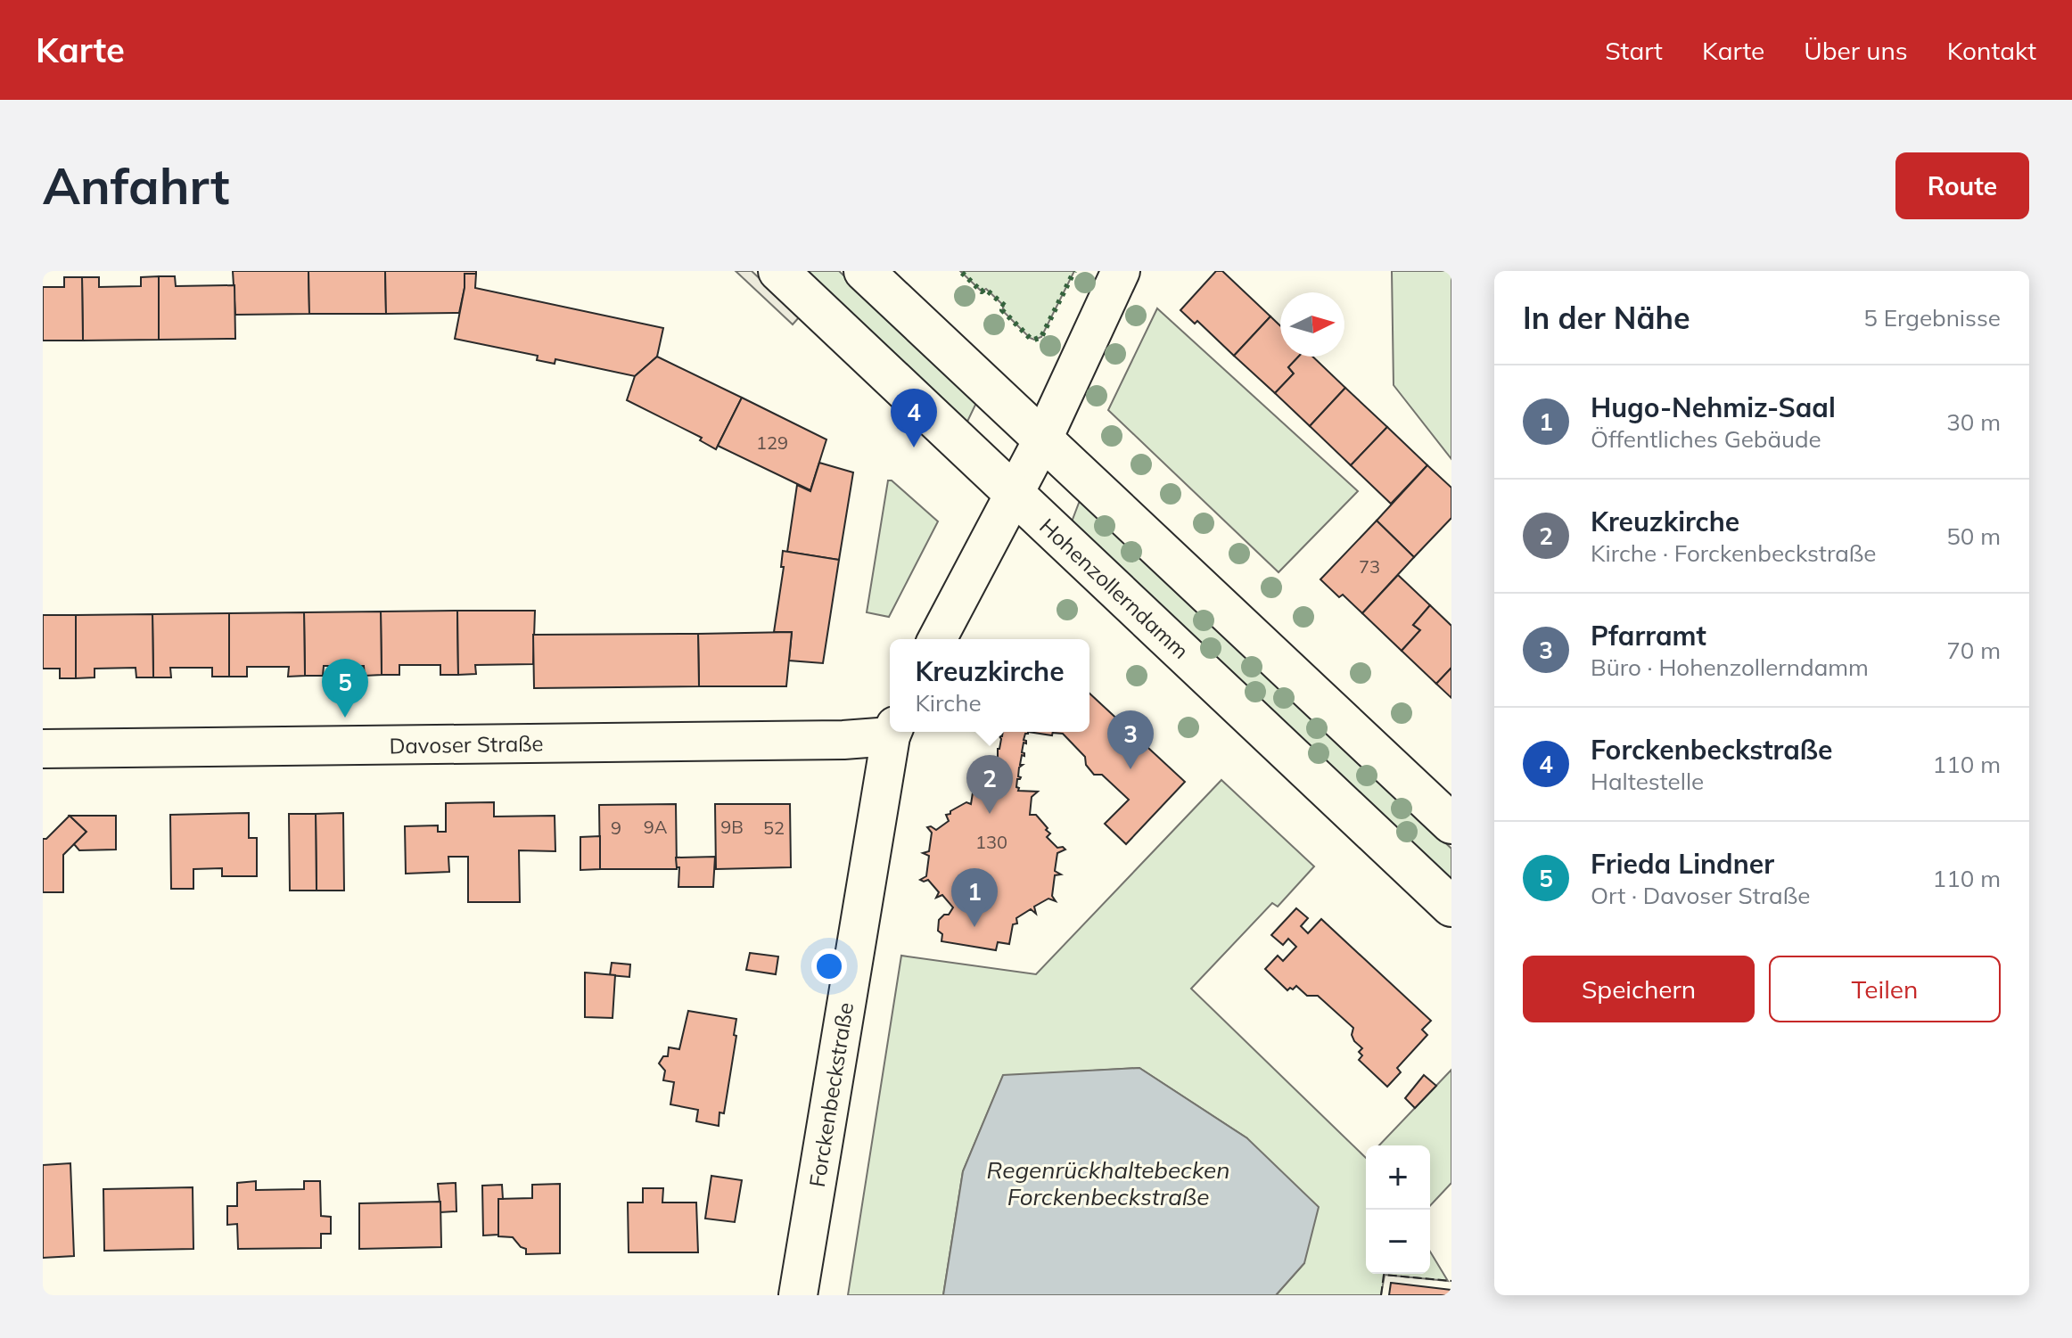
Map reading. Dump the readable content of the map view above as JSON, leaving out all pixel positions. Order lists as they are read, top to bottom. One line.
{"streets":{"main road":["Hohenzollerndamm"],"street":["Davoser Straße","Forckenbeckstraße"]},"water":["Regenrückhaltebecken Forckenbeckstraße"],"house_numbers":["129","73","9A","9B","9","52","130"],"north":"right","page":{"header":"Karte","nav":["Start","Karte","Über uns","Kontakt"],"buttons":["Route",["Speichern","Teilen"]],"title":"Anfahrt","heading":["In der Nähe","5 Ergebnisse"],"list":[{"mark":"1","name":"Hugo-Nehmiz-Saal","note":"Öffentliches Gebäude","value":"30 m"},{"mark":"2","name":"Kreuzkirche","note":"Kirche · Forckenbeckstraße","value":"50 m"},{"mark":"3","name":"Pfarramt","note":"Büro · Hohenzollerndamm","value":"70 m"},{"mark":"4","name":"Forckenbeckstraße","note":"Haltestelle","value":"110 m"},{"mark":"5","name":"Frieda Lindner","note":"Ort · Davoser Straße","value":"110 m"}],"pins":["4","5","3","2","1"],"popup":["Kreuzkirche","Kirche"],"map_buttons":["+","−"]}}
